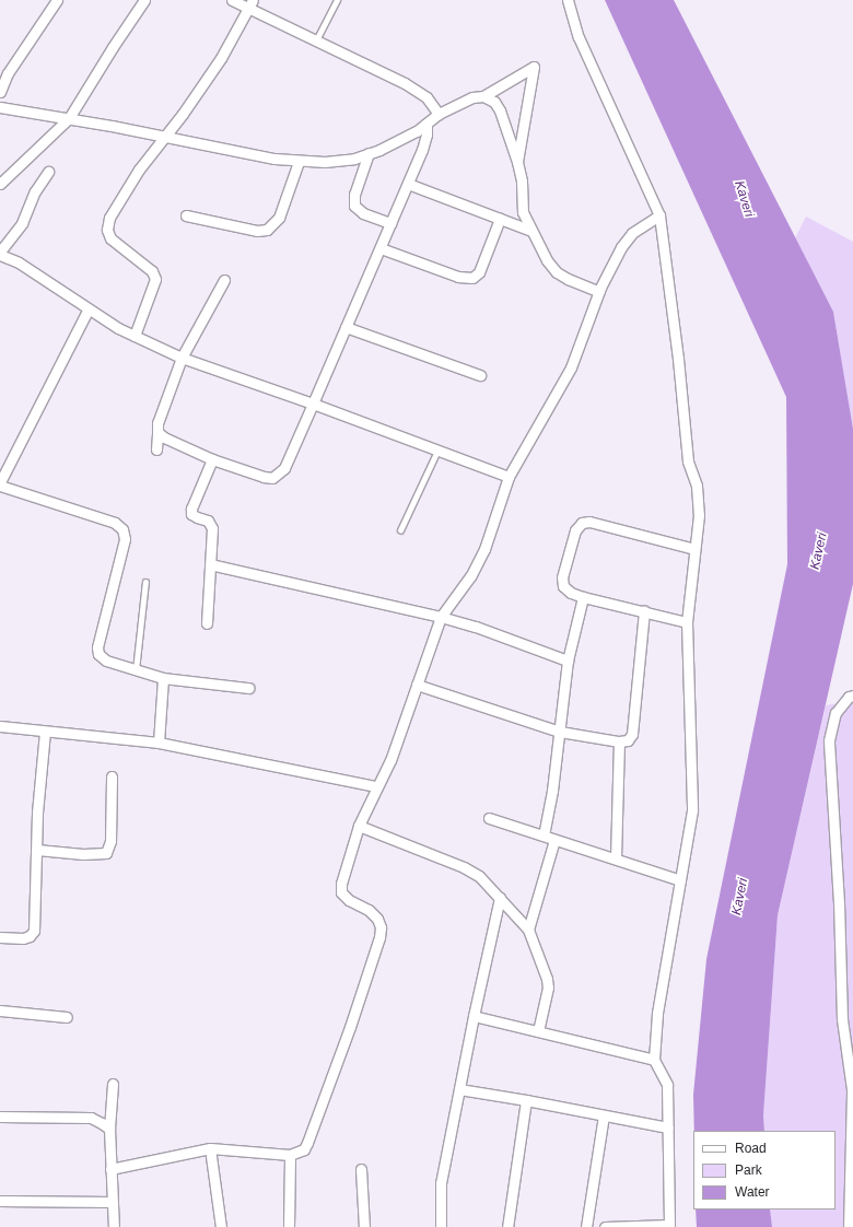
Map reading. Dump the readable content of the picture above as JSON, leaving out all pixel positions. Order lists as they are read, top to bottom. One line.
{"water":["Kaveri"],"legend":["Road","Park","Water"]}
